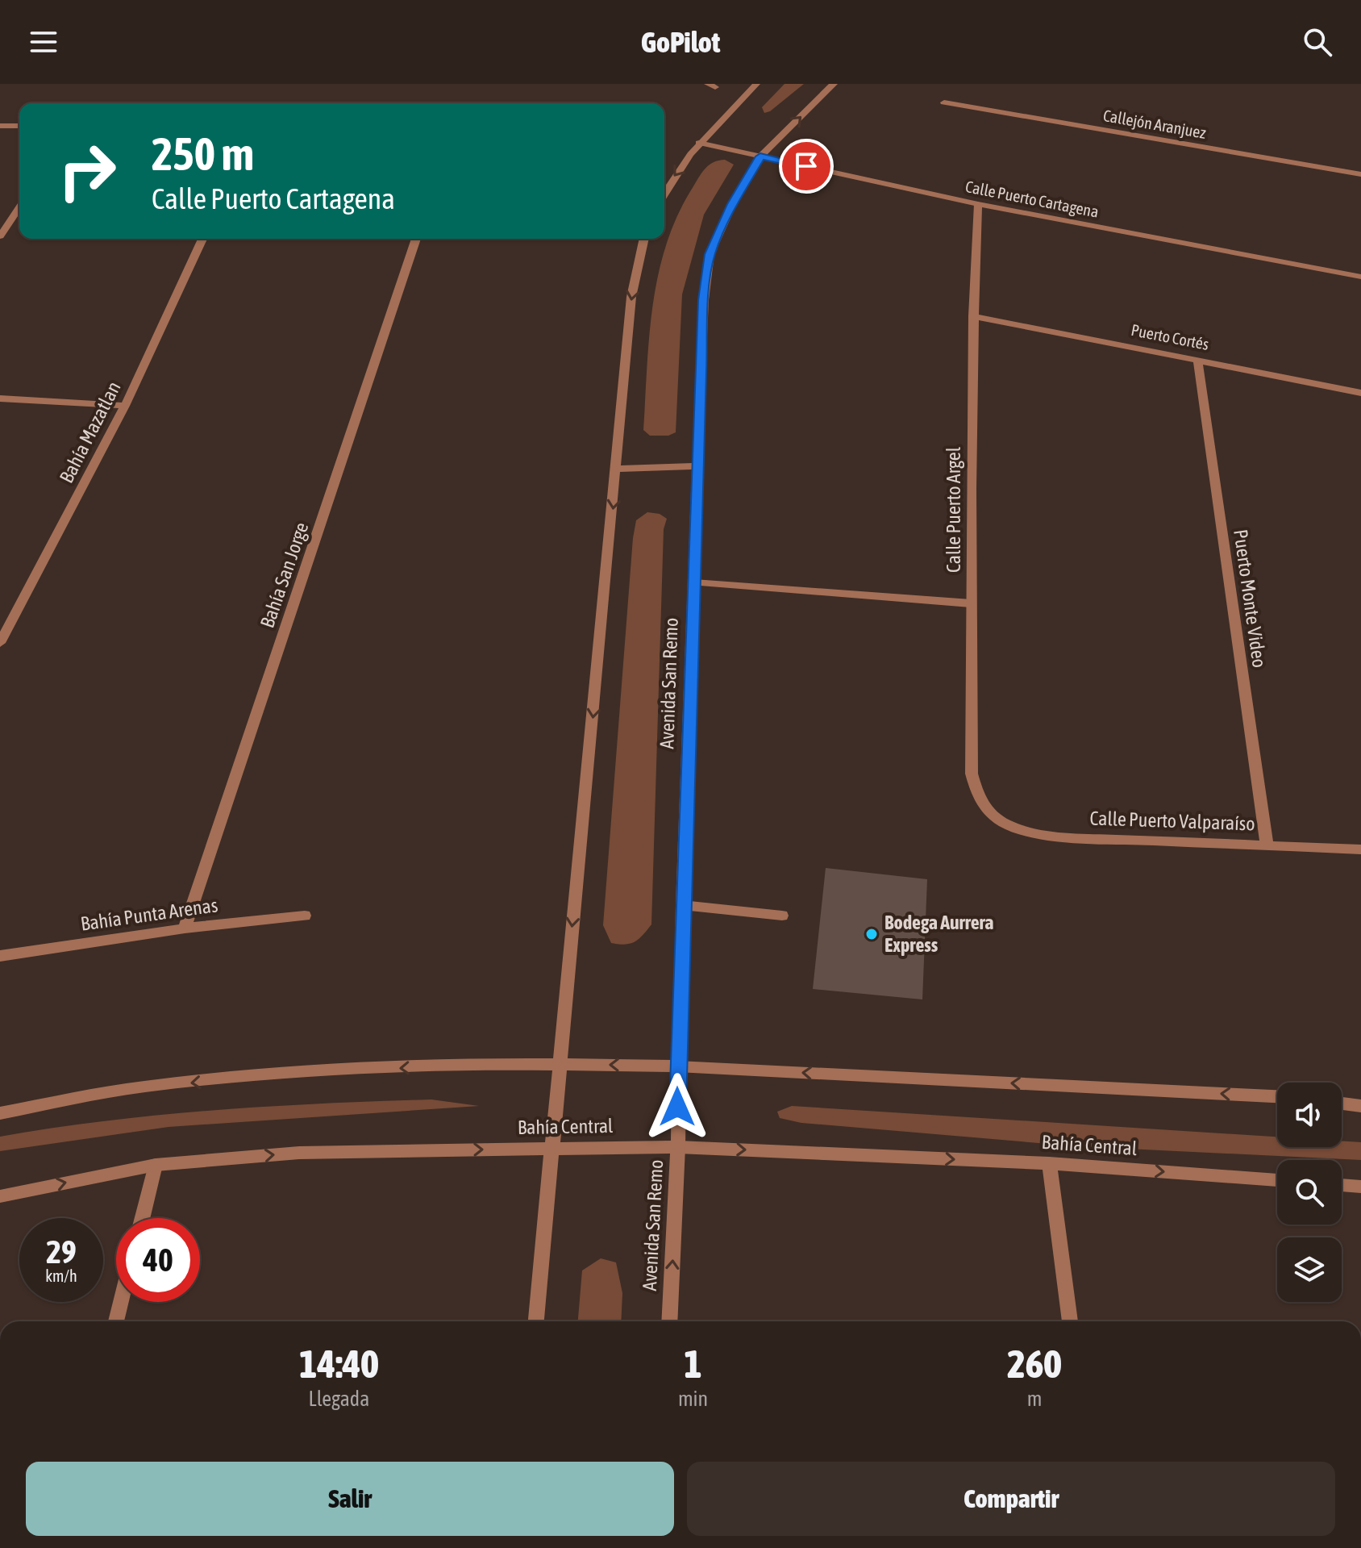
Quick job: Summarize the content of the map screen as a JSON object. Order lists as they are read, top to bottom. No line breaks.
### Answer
{"streets":{"street":["Callejón Aranjuez","Calle Puerto Cartagena","Puerto Cortés","Bahía Mazatlan","Calle Puerto Argel","Bahía San Jorge","Puerto Monte Video","Avenida San Remo","Calle Puerto Valparaíso","Bahía Punta Arenas","Bahía Central"]},"crossings":[["Calle Puerto Cartagena","Calle Puerto Argel"],["Calle Puerto Cartagena","Avenida San Remo"],["Puerto Cortés","Calle Puerto Argel"],["Puerto Cortés","Puerto Monte Video"],["Calle Puerto Argel","Calle Puerto Valparaíso"],["Bahía San Jorge","Bahía Punta Arenas"],["Puerto Monte Video","Calle Puerto Valparaíso"],["Avenida San Remo","Bahía Central"]],"places":["Bodega Aurrera Express"],"page":{"header":"GoPilot","turn":["250 m","Calle Puerto Cartagena"],"speed":"29 km/h","limit":"40","eta":["14:40","Llegada","1","min","260","m"],"buttons":["Salir","Compartir"]}}
